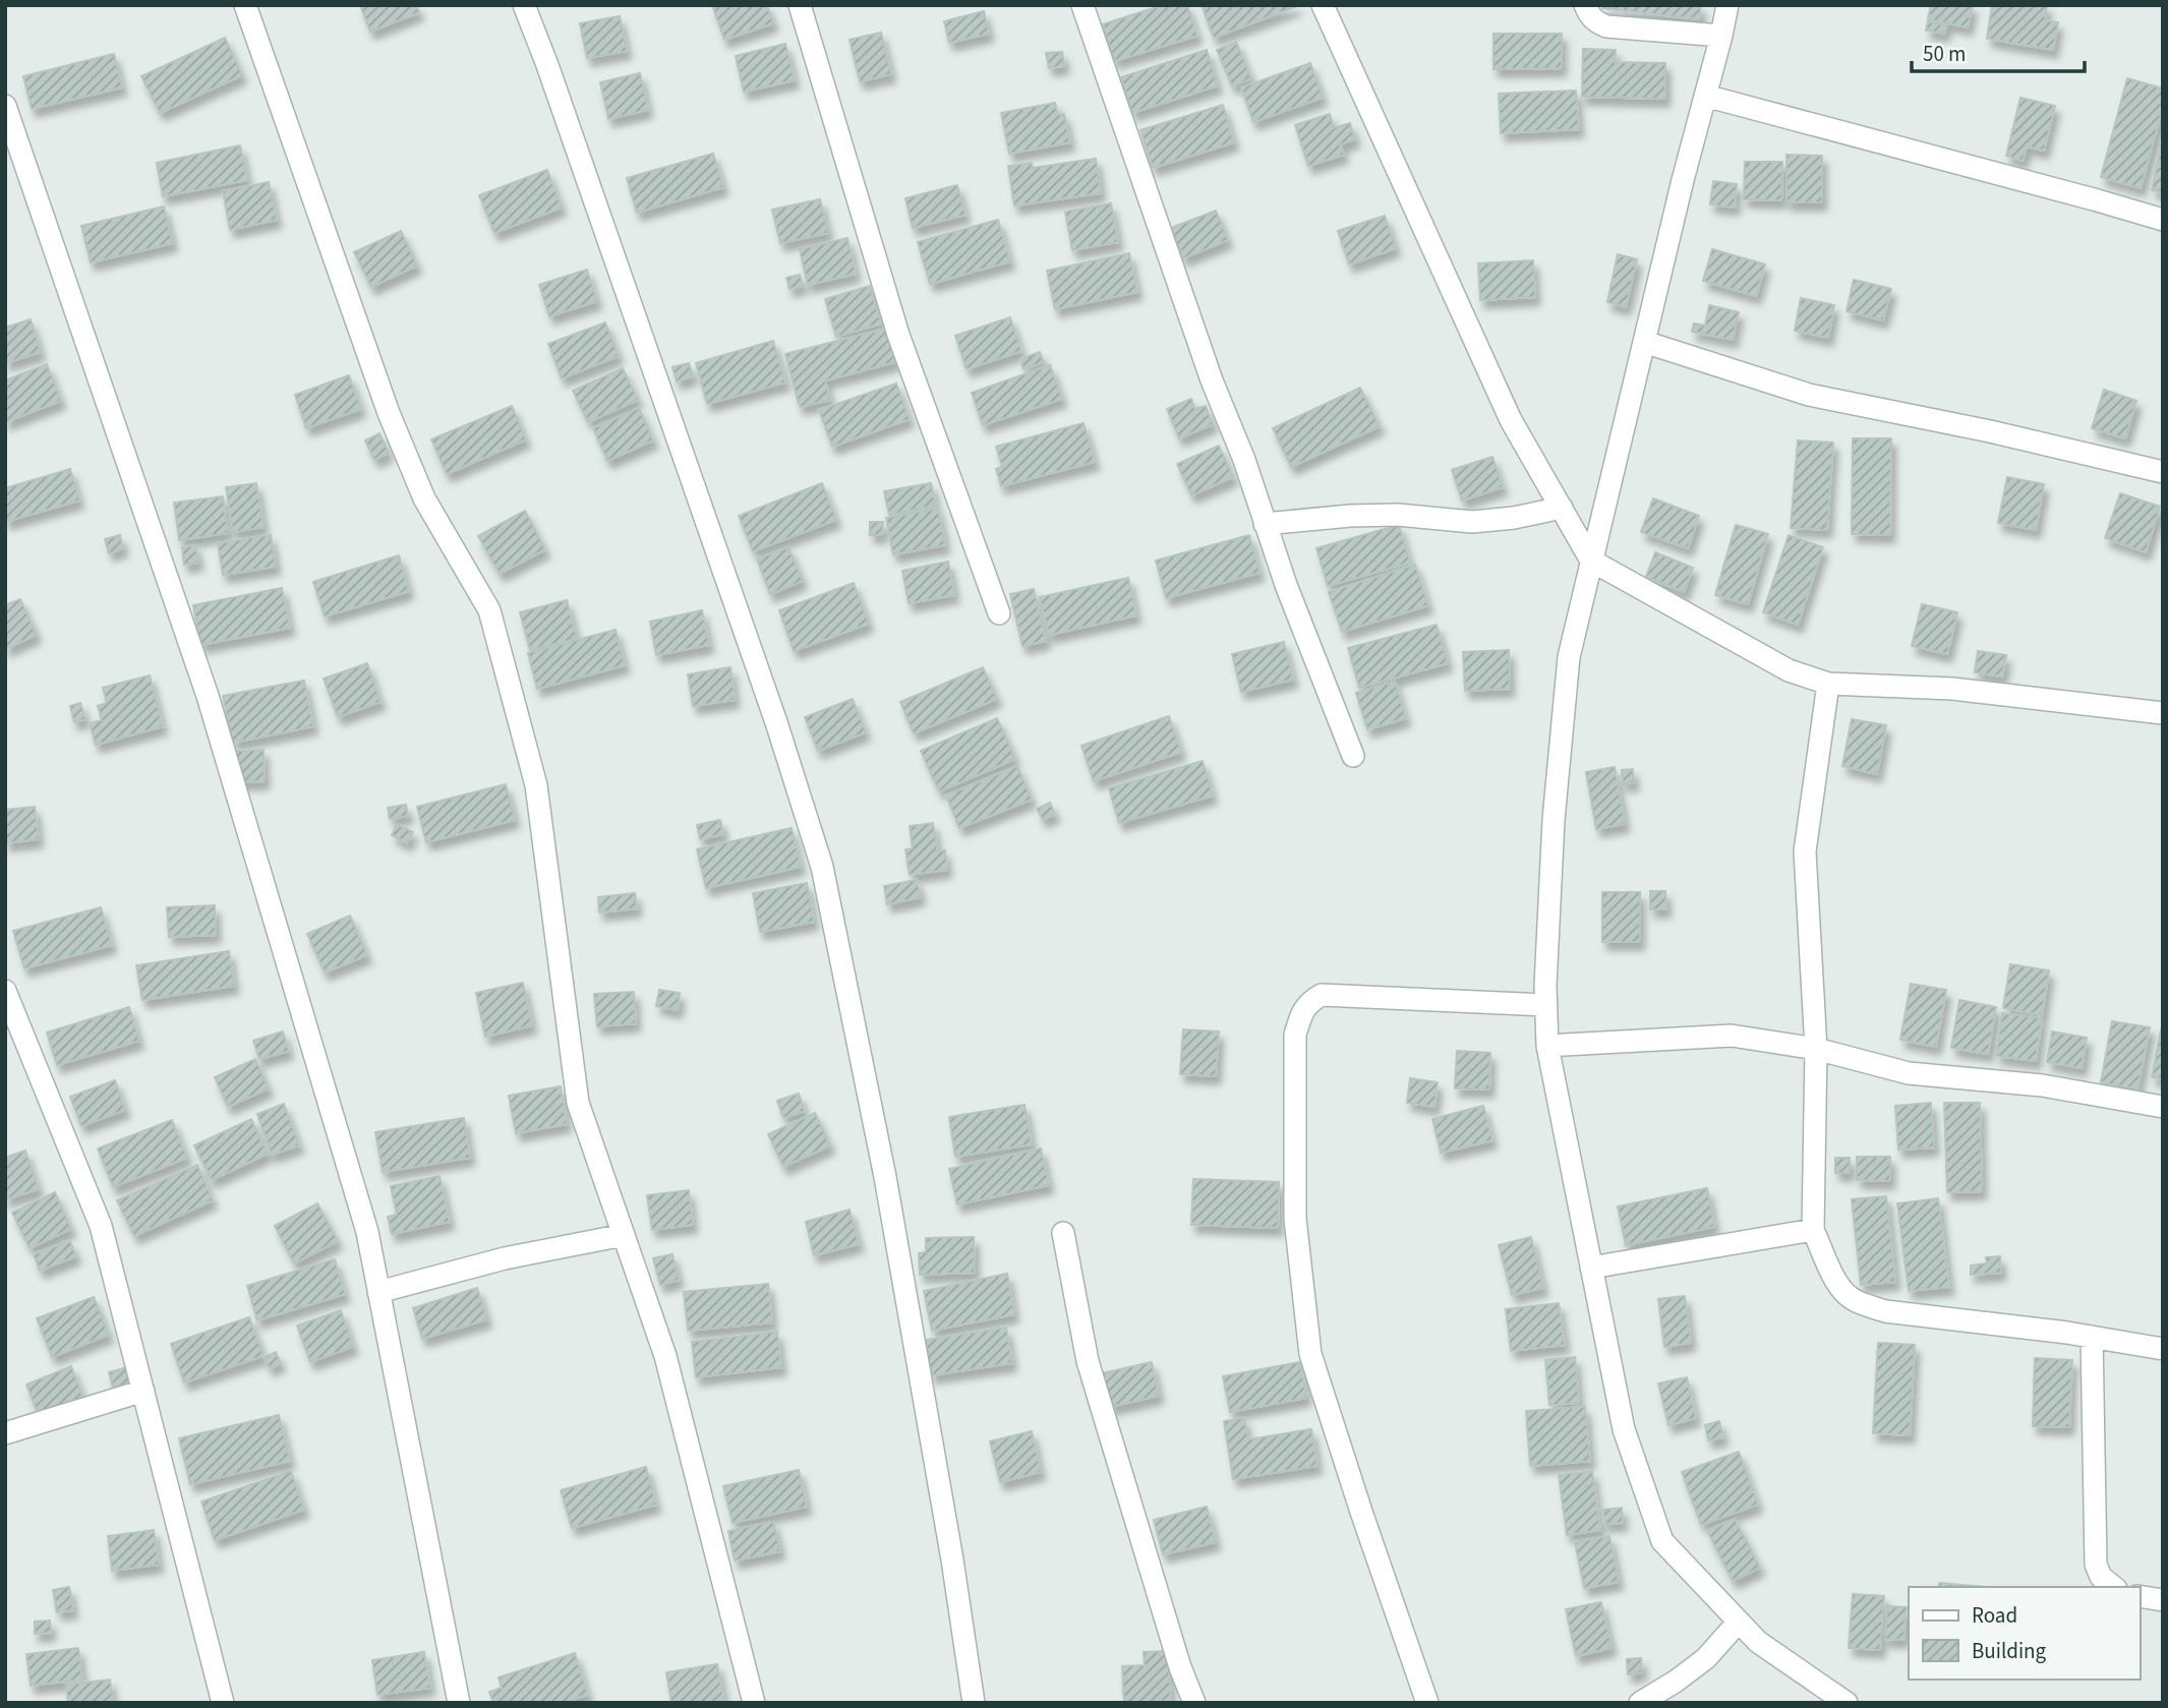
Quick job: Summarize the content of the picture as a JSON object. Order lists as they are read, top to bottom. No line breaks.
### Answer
{"legend":["Road","Building"],"scale_bar":"50 m"}
